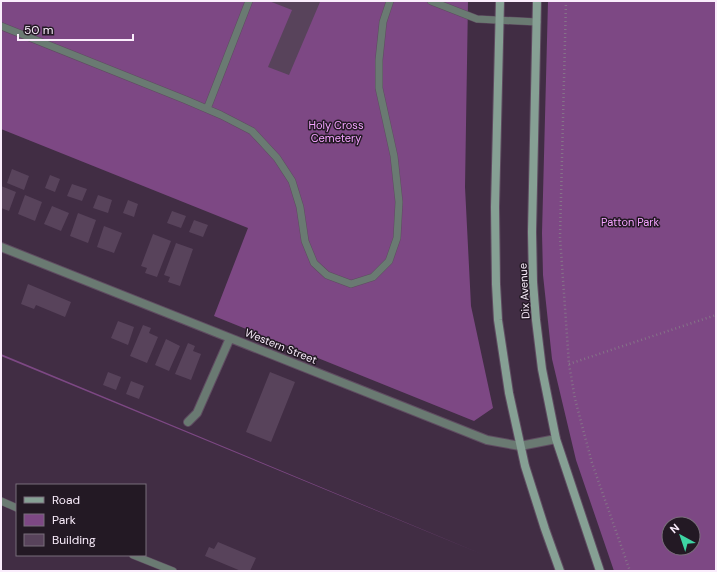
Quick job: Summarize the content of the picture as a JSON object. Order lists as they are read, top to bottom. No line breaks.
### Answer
{"streets":{"street":["Dix Avenue","Western Street"]},"crossings":[["Dix Avenue","Western Street"]],"parks":["Holy Cross Cemetery","Patton Park"],"legend":["Road","Park","Building"],"scale_bar":"50 m","north":"top left"}
